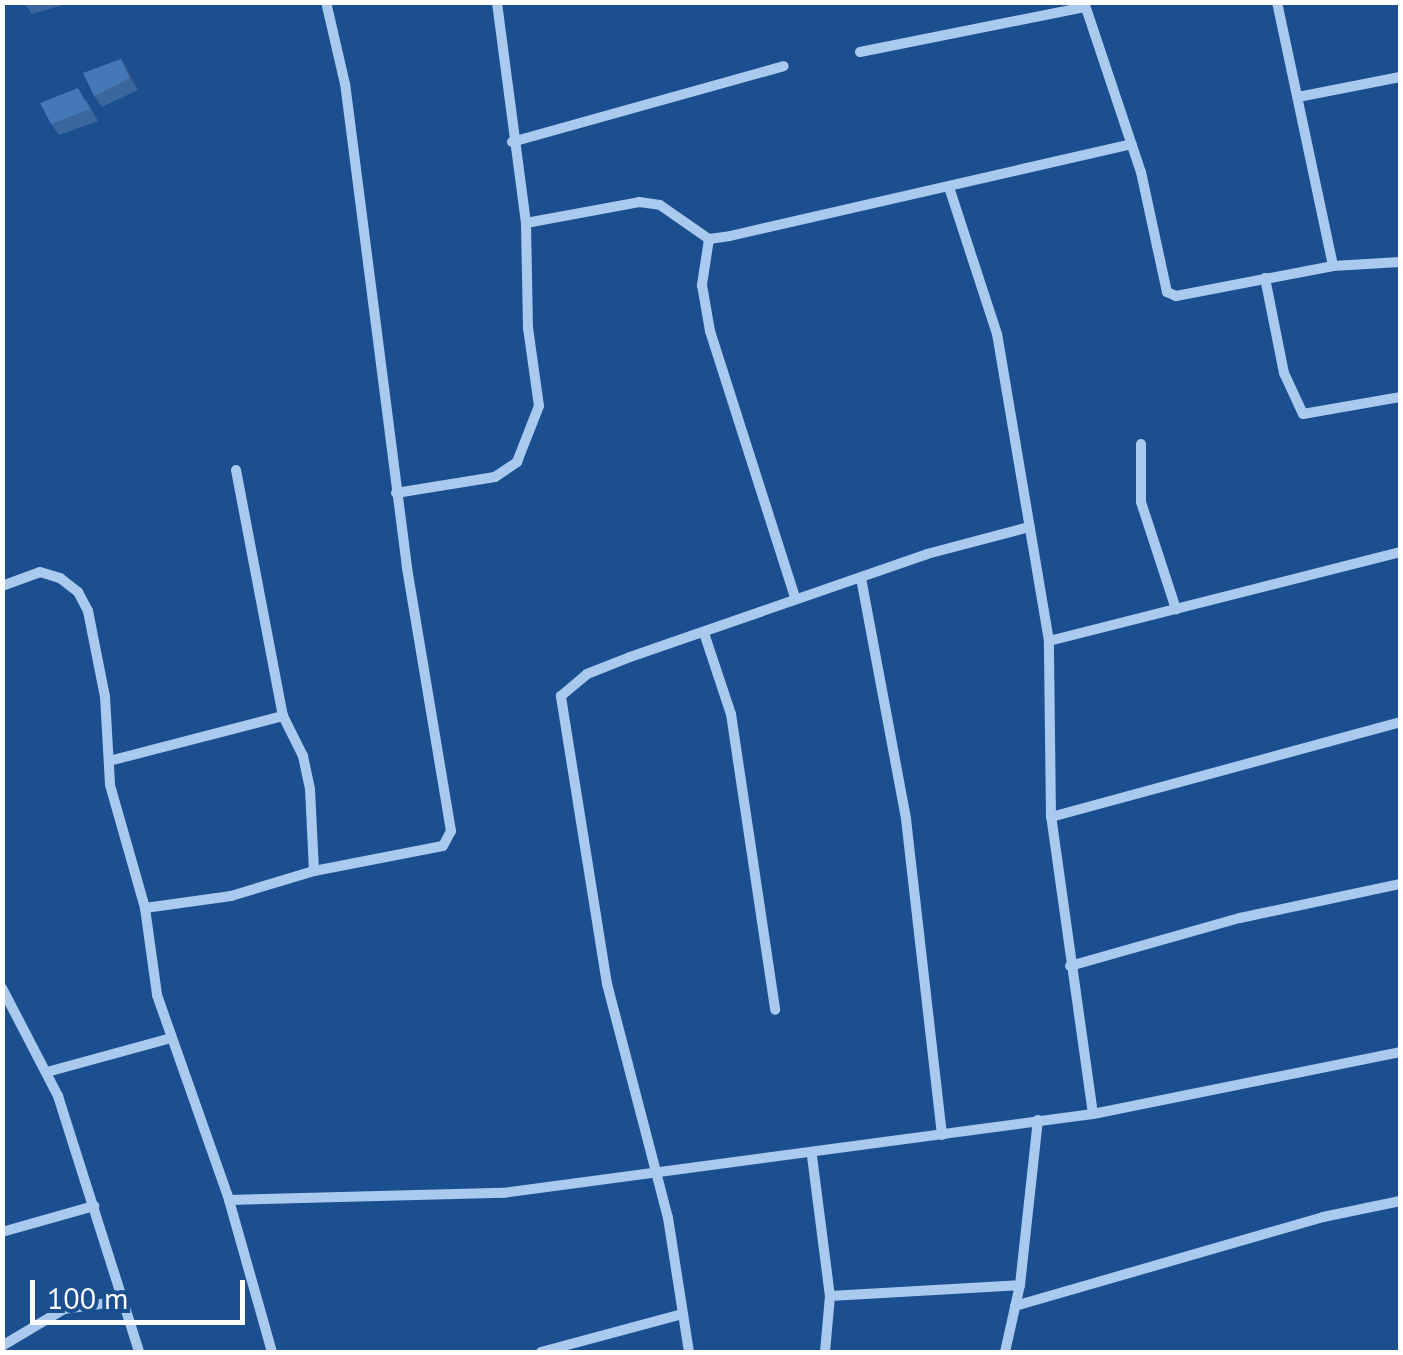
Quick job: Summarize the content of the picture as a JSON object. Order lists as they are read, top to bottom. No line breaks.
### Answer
{"scale_bar":"100 m"}
